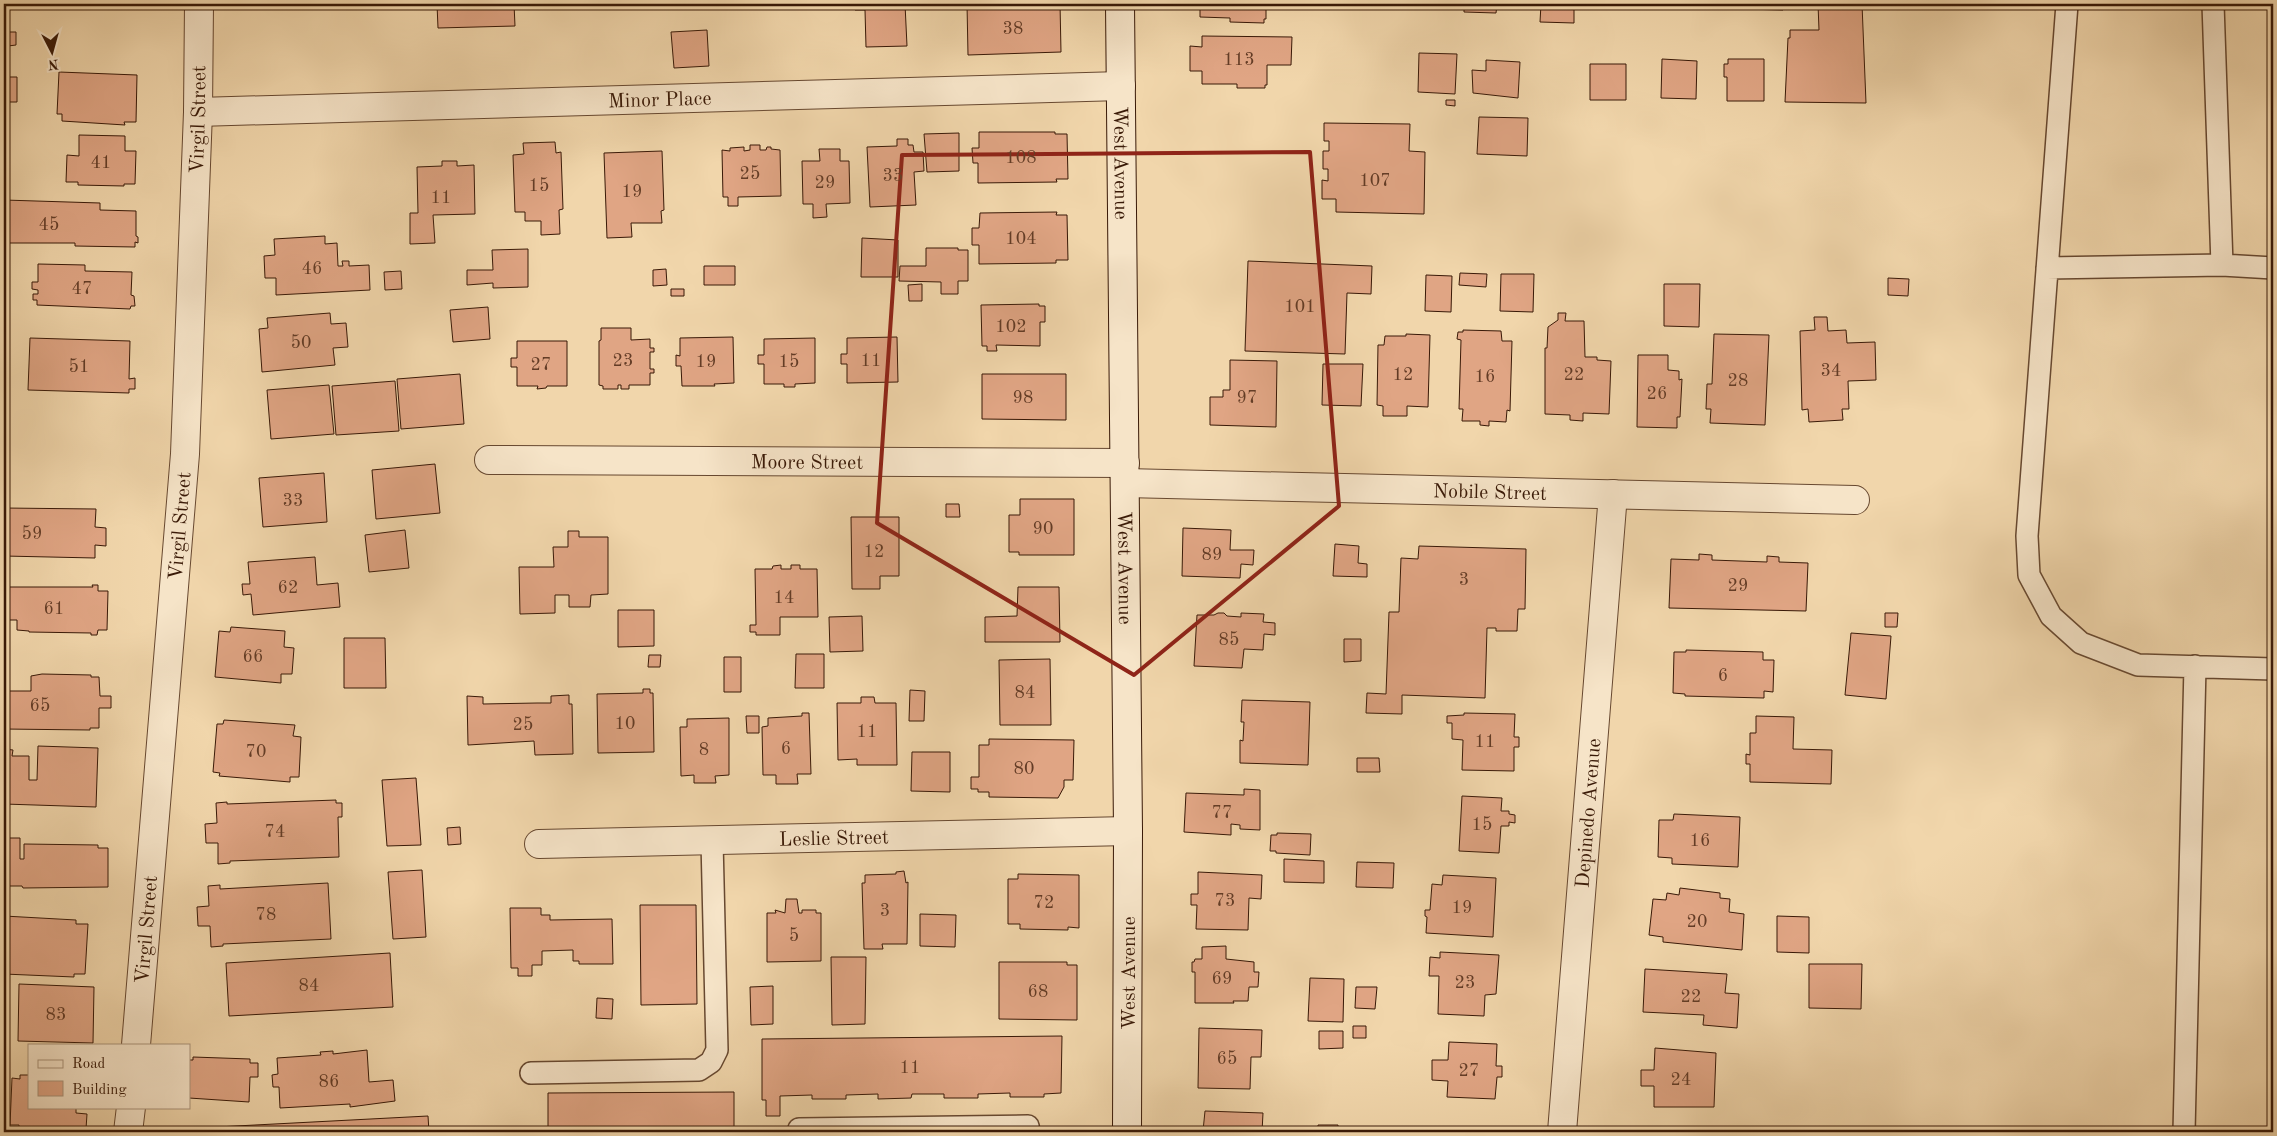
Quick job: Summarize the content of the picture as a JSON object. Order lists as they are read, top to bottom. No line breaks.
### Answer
{"streets":{"street":["Minor Place","Virgil Street","West Avenue","Moore Street","Nobile Street","Depinedo Avenue","Leslie Street"]},"crossings":[["Minor Place","Virgil Street"],["Minor Place","West Avenue"],["West Avenue","Moore Street"],["West Avenue","Nobile Street"],["West Avenue","Leslie Street"],["Moore Street","Nobile Street"],["Nobile Street","Depinedo Avenue"]],"house_numbers":["38","113","108","41","25","33","107","29","15","19","11","45","104","46","47","101","102","50","23","11","19","15","27","51","34","12","22","16","28","26","98","97","33","90","59","12","89","3","29","62","14","61","85","66","6","84","65","10","25","11","11","6","8","70","80","77","15","74","16","73","72","19","3","78","20","5","69","23","84","68","22","83","65","11","27","24","86"],"legend":["Road","Building"],"north":"bottom"}
